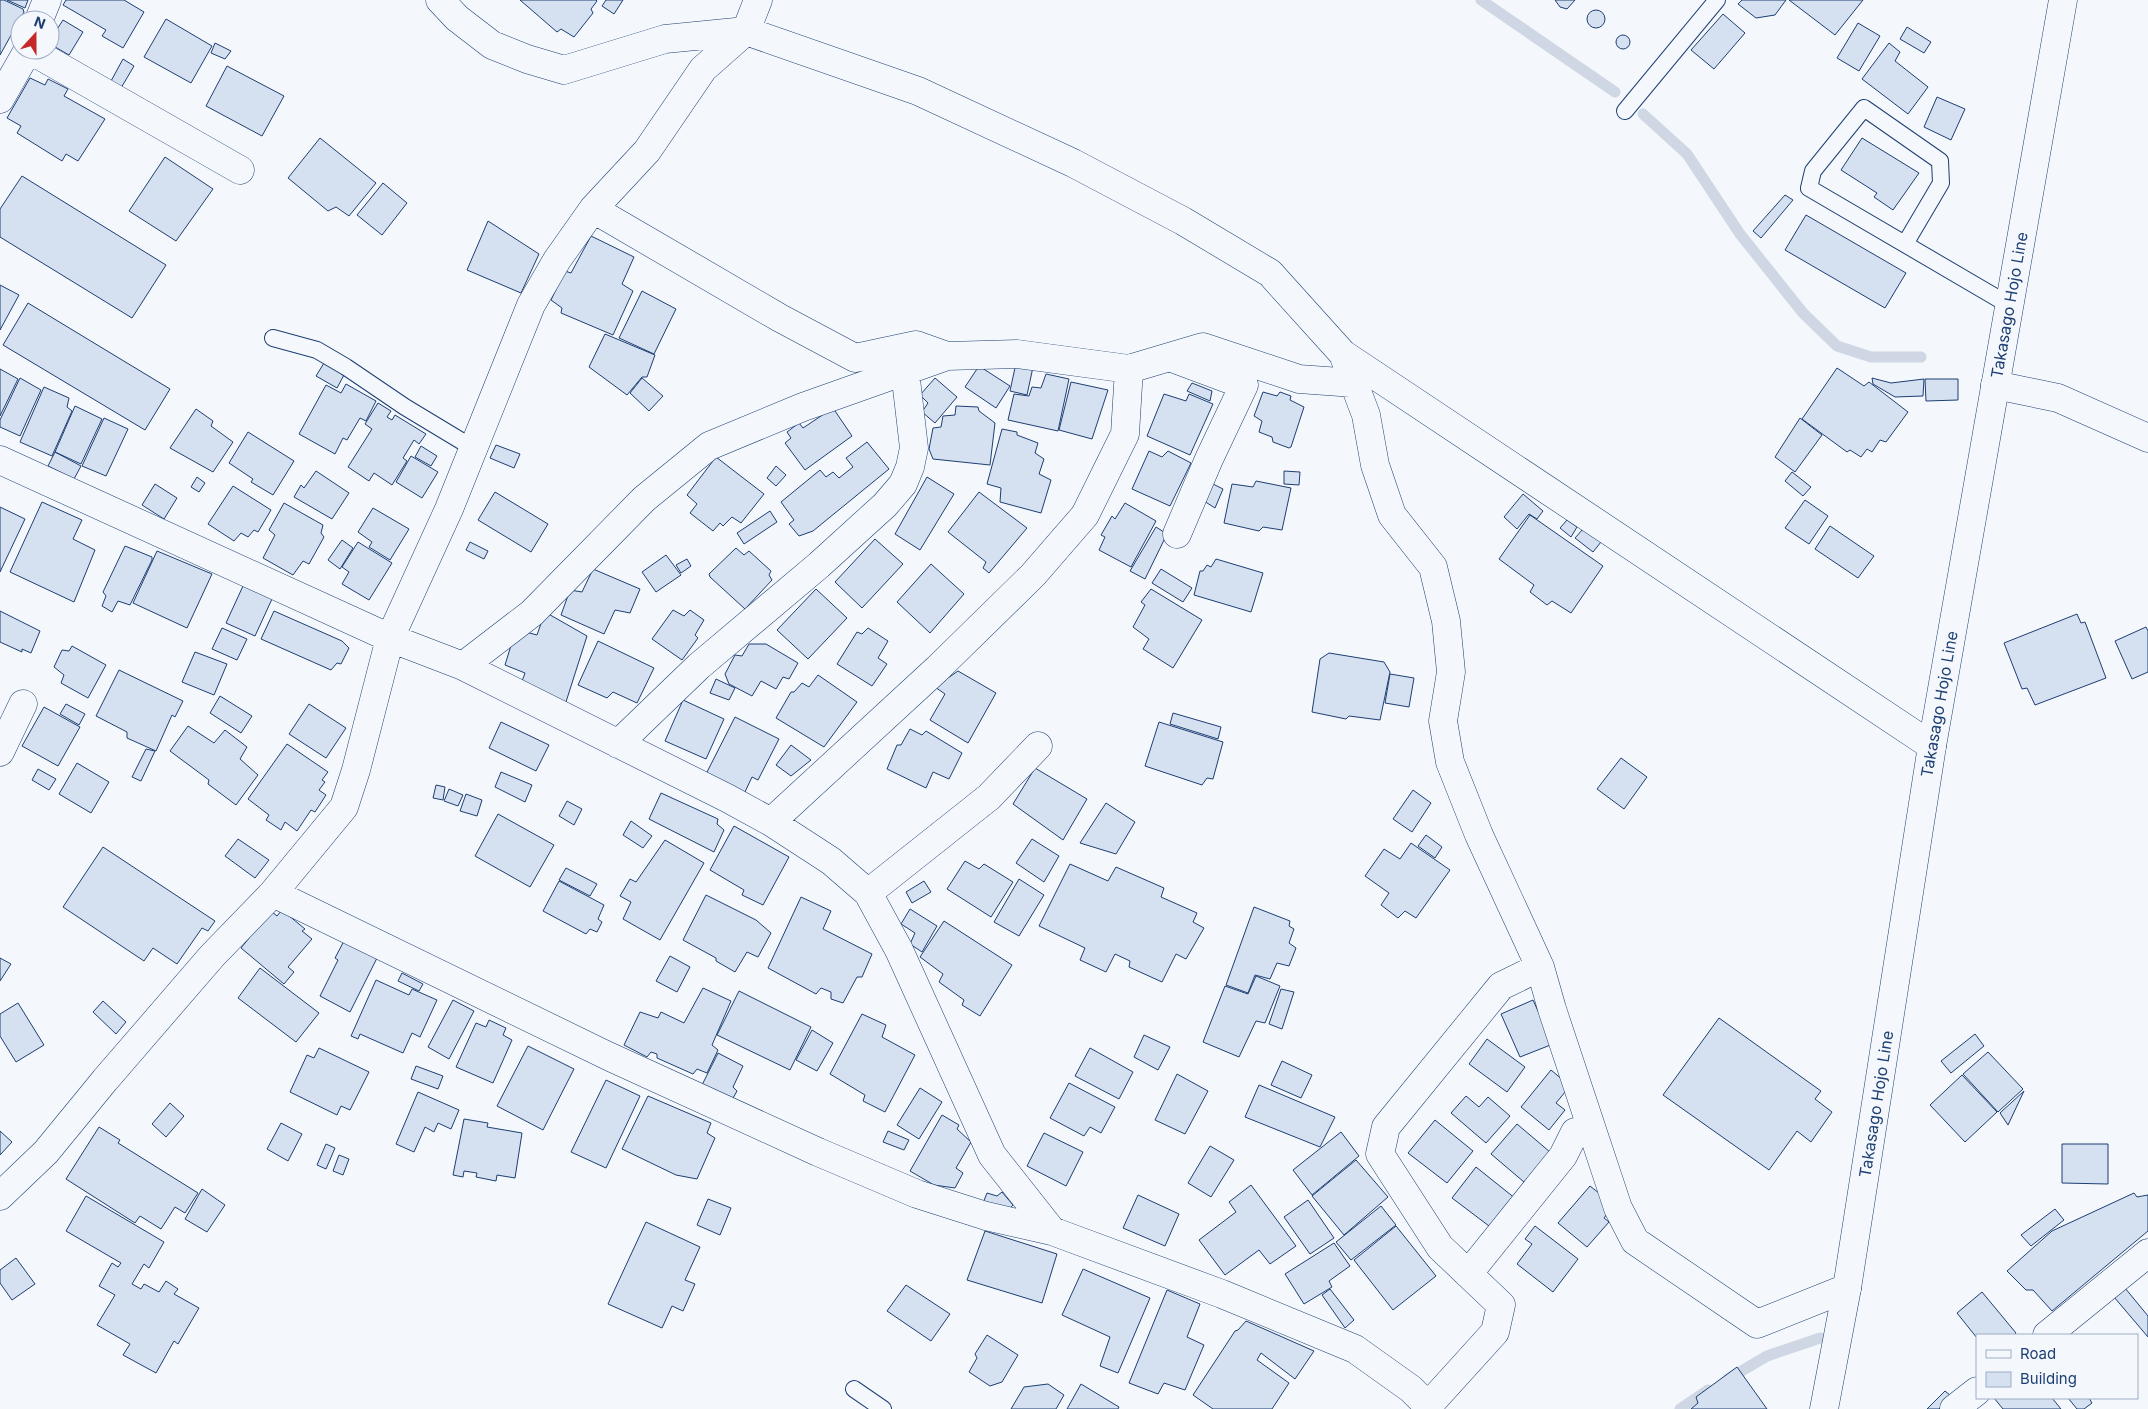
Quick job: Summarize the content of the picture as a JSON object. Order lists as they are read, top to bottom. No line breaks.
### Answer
{"streets":{"street":["Takasago Hojo Line"]},"legend":["Road","Building"],"north":"top"}
